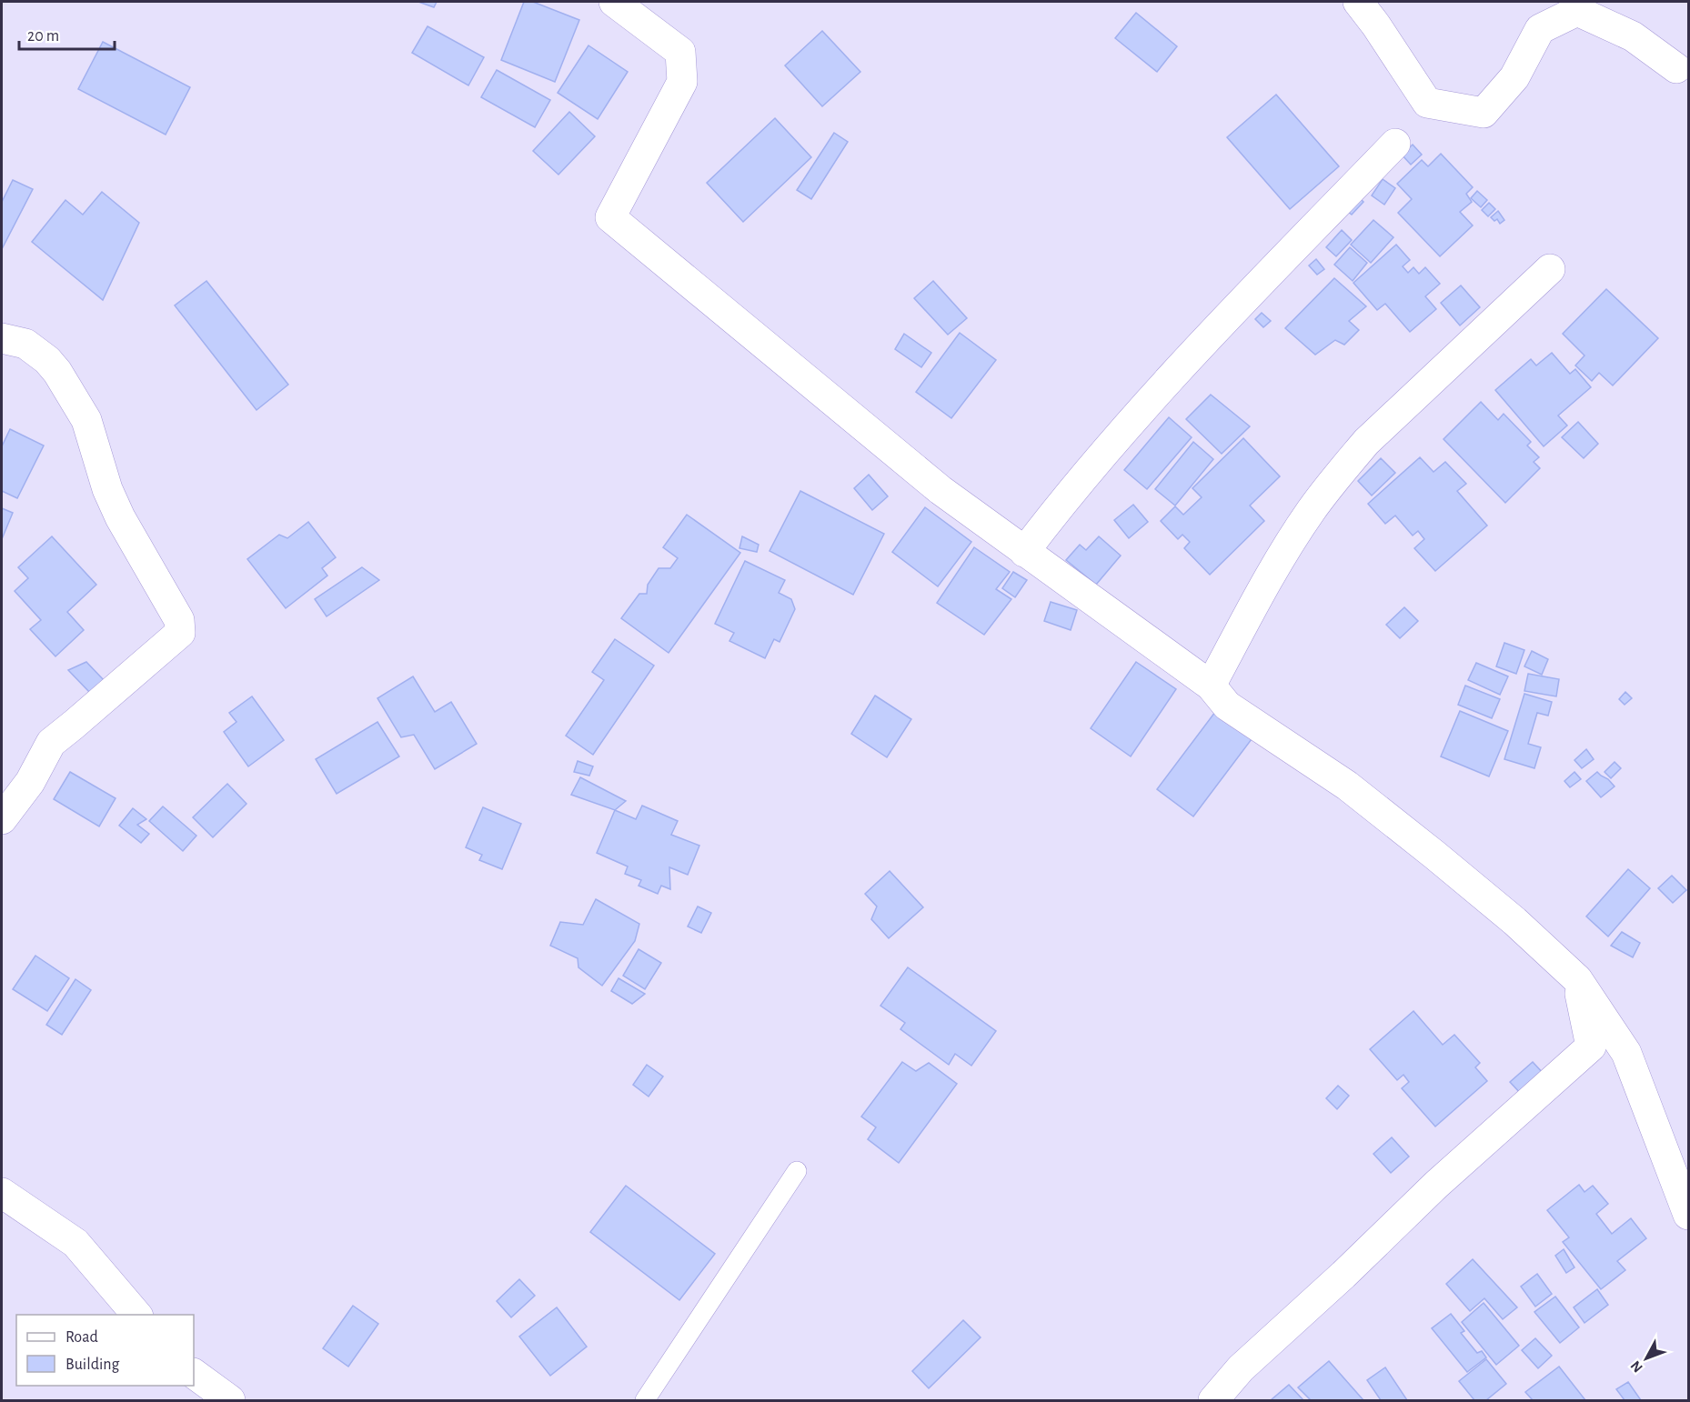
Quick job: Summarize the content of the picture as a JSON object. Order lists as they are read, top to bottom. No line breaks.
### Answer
{"legend":["Road","Building"],"scale_bar":"20 m","north":"bottom left"}
